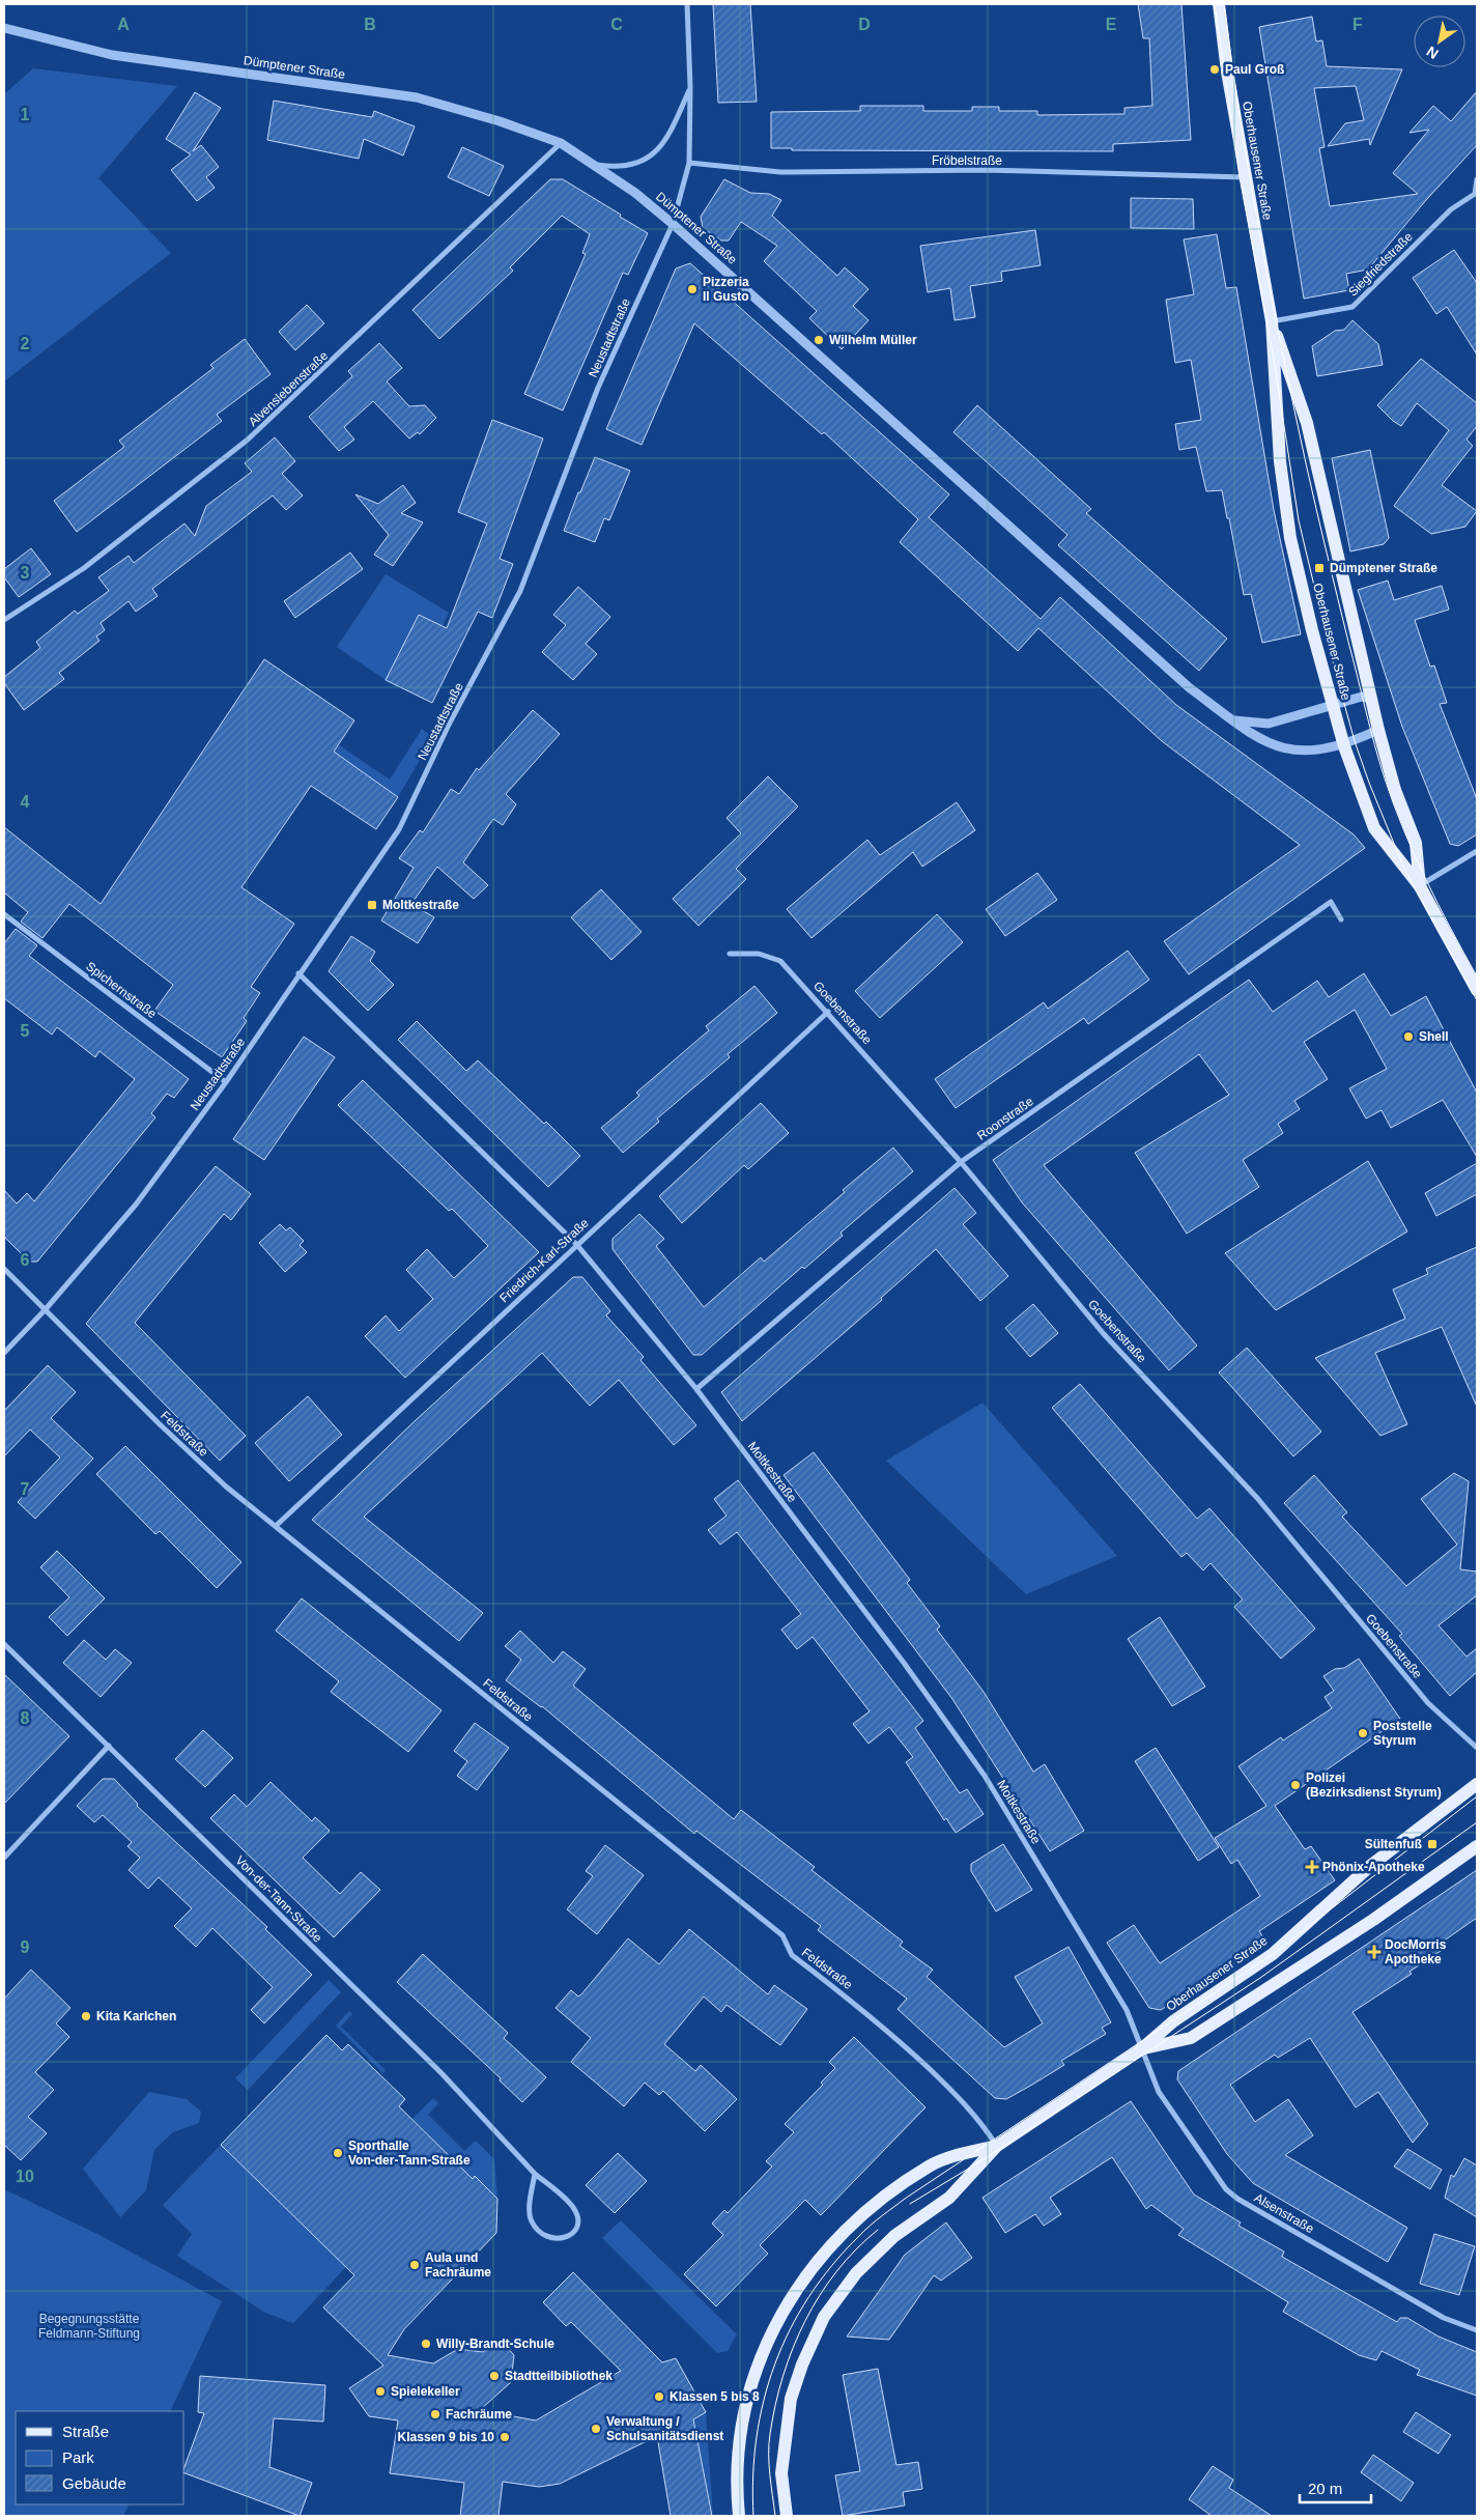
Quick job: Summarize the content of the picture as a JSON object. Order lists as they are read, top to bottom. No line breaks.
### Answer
{"streets":{"main road":["Oberhausener Straße"],"street":["Dümptener Straße","Fröbelstraße","Siegfriedstraße","Neustadtstraße","Alvenslebenstraße","Spichernstraße","Goebenstraße","Roonstraße","Friedrich-Karl-Straße","Feldstraße","Moltkestraße","Von-der-Tann-Straße","Alsenstraße"]},"crossings":[["Dümptener Straße","Oberhausener Straße"],["Dümptener Straße","Neustadtstraße"],["Dümptener Straße","Alvenslebenstraße"],["Fröbelstraße","Oberhausener Straße"],["Fröbelstraße","Neustadtstraße"],["Oberhausener Straße","Siegfriedstraße"],["Oberhausener Straße","Feldstraße"],["Oberhausener Straße","Moltkestraße"],["Oberhausener Straße","Alsenstraße"],["Neustadtstraße","Spichernstraße"],["Neustadtstraße","Feldstraße"],["Neustadtstraße","Moltkestraße"],["Goebenstraße","Roonstraße"],["Goebenstraße","Friedrich-Karl-Straße"],["Roonstraße","Moltkestraße"],["Friedrich-Karl-Straße","Feldstraße"],["Friedrich-Karl-Straße","Moltkestraße"],["Moltkestraße","Alsenstraße"]],"parks":["Begegnungsstätte Feldmann-Stiftung"],"places":{"other":["Paul Groß","Pizzeria Il Gusto","Wilhelm Müller","Shell","Poststelle Styrum","Polizei (Bezirksdienst Styrum)","Kita Karlchen","Sporthalle Von-der-Tann-Straße","Aula und Fachräume","Willy-Brandt-Schule","Stadtteilbibliothek","Spielekeller","Klassen 5 bis 8","Fachräume","Verwaltung / Schulsanitätsdienst","Klassen 9 bis 10"],"transit":["Dümptener Straße","Moltkestraße","Sültenfuß"],"health":["Phönix-Apotheke","DocMorris Apotheke"]},"legend":["Straße","Park","Gebäude"],"scale_bar":"20 m","north":"bottom left","grid":{"columns":["A","B","C","D","E","F"],"rows":["1","2","3","4","5","6","7","8","9","10"]}}
